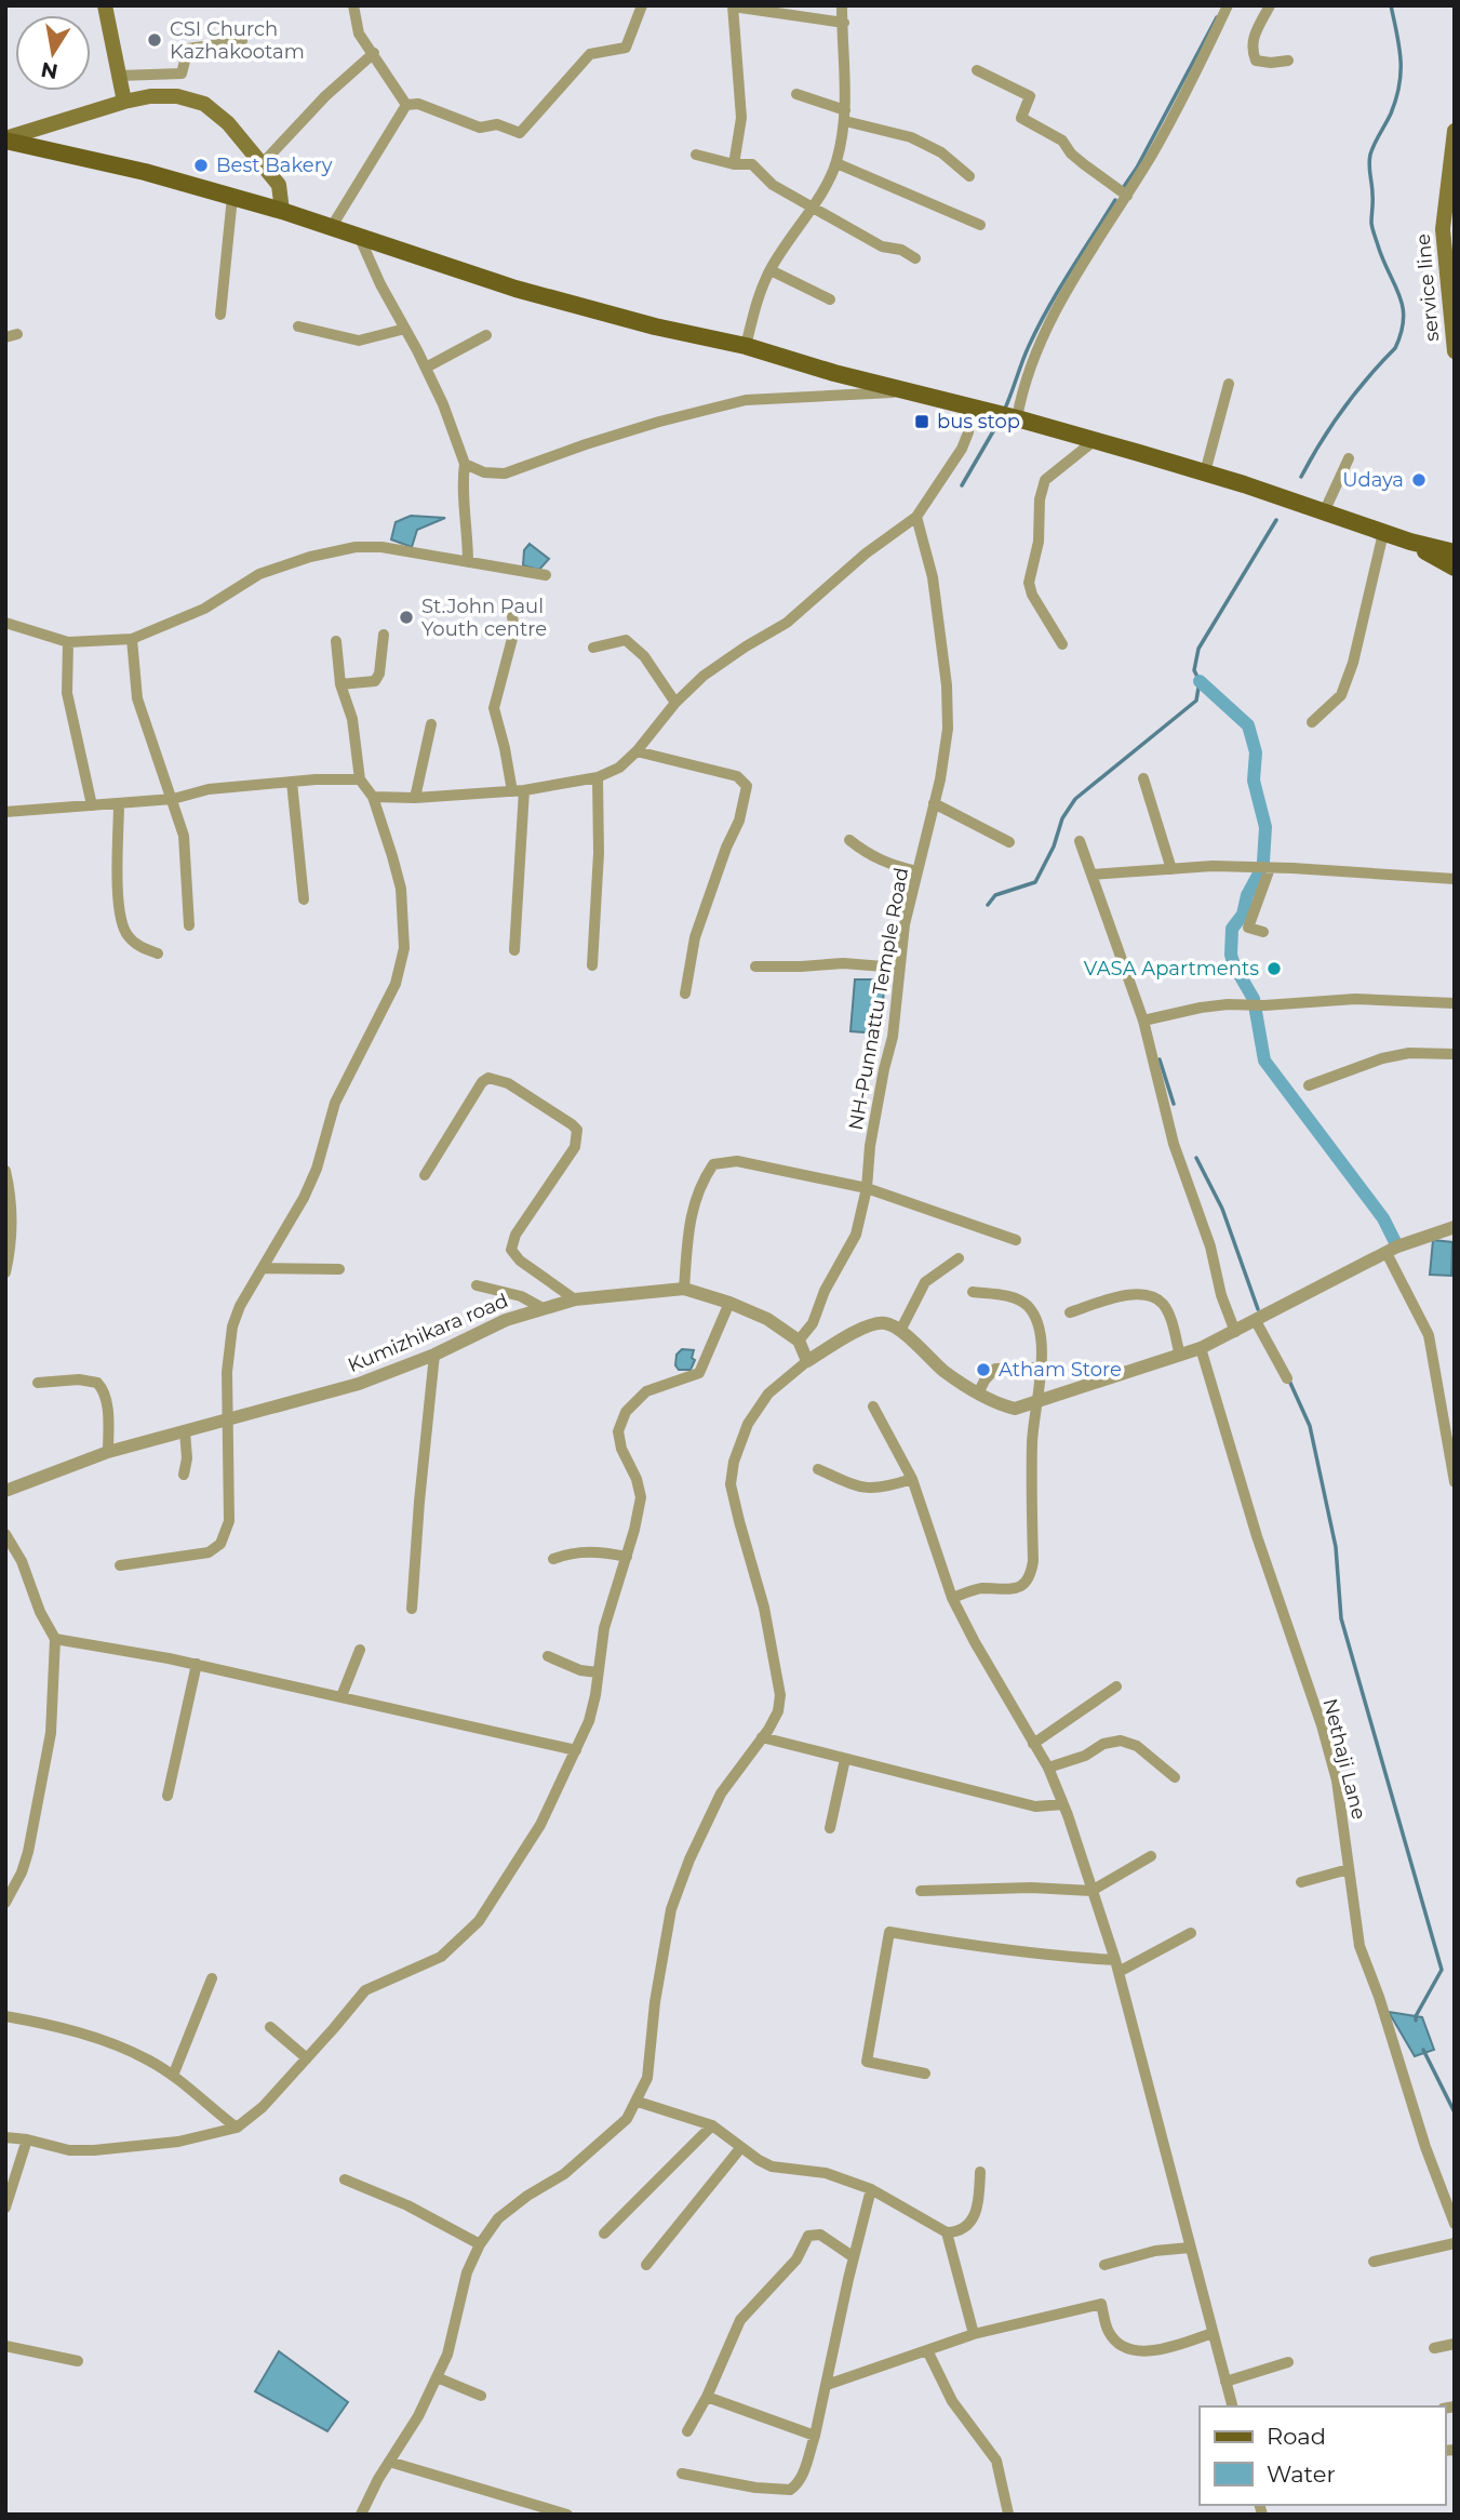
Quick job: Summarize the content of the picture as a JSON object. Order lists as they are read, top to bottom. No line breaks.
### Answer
{"streets":{"main road":["service line"],"street":["NH-Punnattu Temple Road","Kumizhikara road","Nethaji Lane"]},"crossings":[["NH-Punnattu Temple Road","Kumizhikara road"]],"places":{"other":["CSI Church Kazhakootam","Best Bakery","Udaya","St.John Paul Youth centre","VASA Apartments","Atham Store"],"transit":["bus stop"]},"legend":["Road","Water"],"north":"bottom"}
